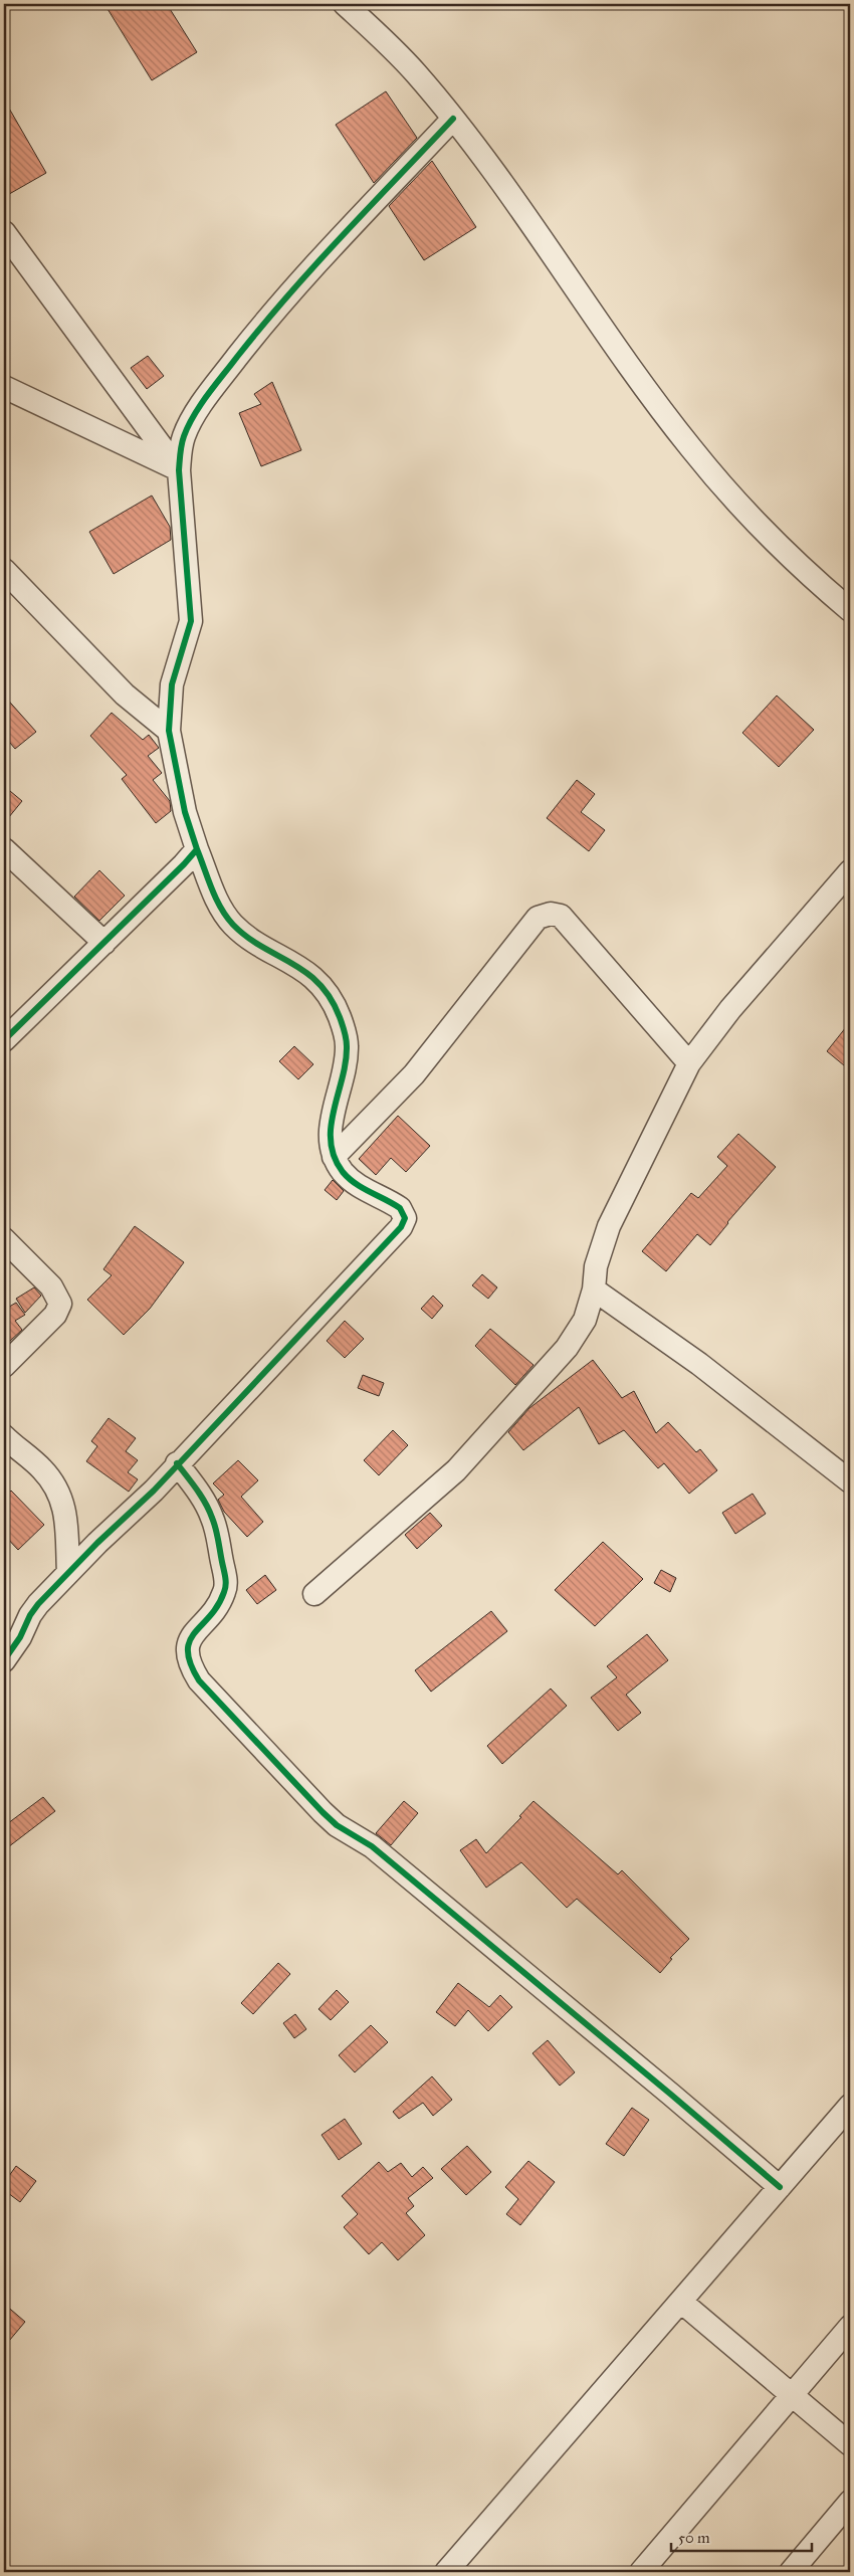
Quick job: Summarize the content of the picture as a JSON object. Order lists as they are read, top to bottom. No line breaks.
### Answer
{"scale_bar":"50 m"}
